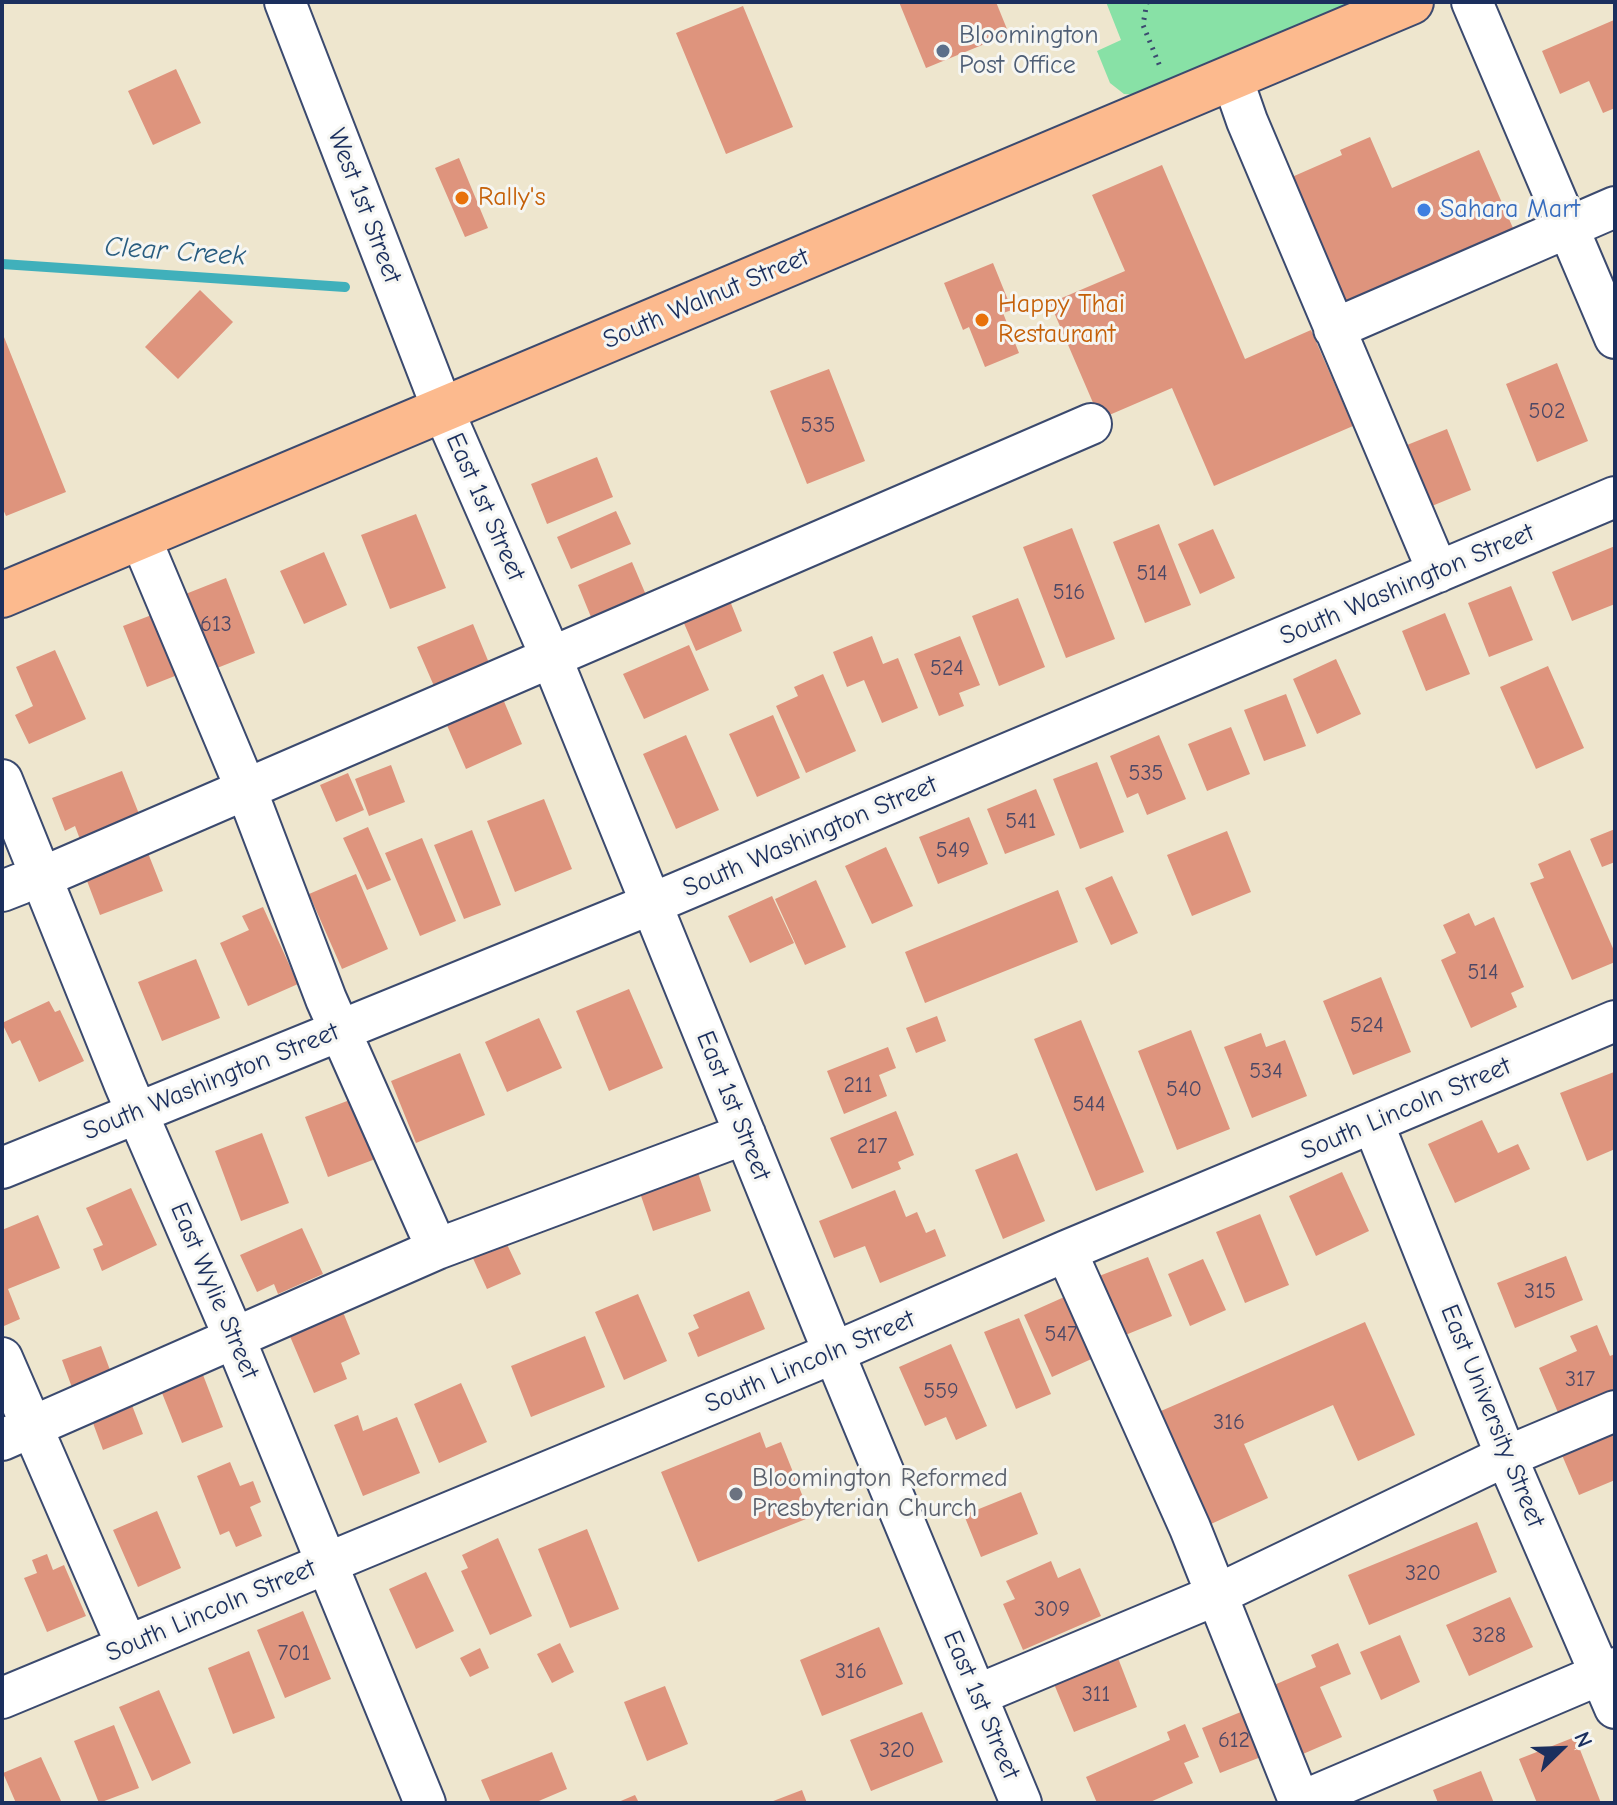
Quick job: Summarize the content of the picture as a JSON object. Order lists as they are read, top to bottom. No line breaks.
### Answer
{"streets":{"main road":["South Walnut Street"],"street":["West 1st Street","East 1st Street","South Washington Street","South Lincoln Street","East Wylie Street","East University Street"]},"crossings":[["West 1st Street","South Walnut Street"],["West 1st Street","East 1st Street"],["South Walnut Street","East 1st Street"],["East 1st Street","South Washington Street"],["East 1st Street","South Lincoln Street"],["South Washington Street","East Wylie Street"],["South Lincoln Street","East Wylie Street"],["South Lincoln Street","East University Street"]],"water":["Clear Creek"],"places":["Bloomington Post Office","Rally's","Sahara Mart","Happy Thai Restaurant","Bloomington Reformed Presbyterian Church"],"house_numbers":["502","535","514","516","613","524","535","541","549","514","524","534","211","540","544","217","315","547","317","559","316","320","309","328","701","316","311","612","320"],"north":"top right"}
